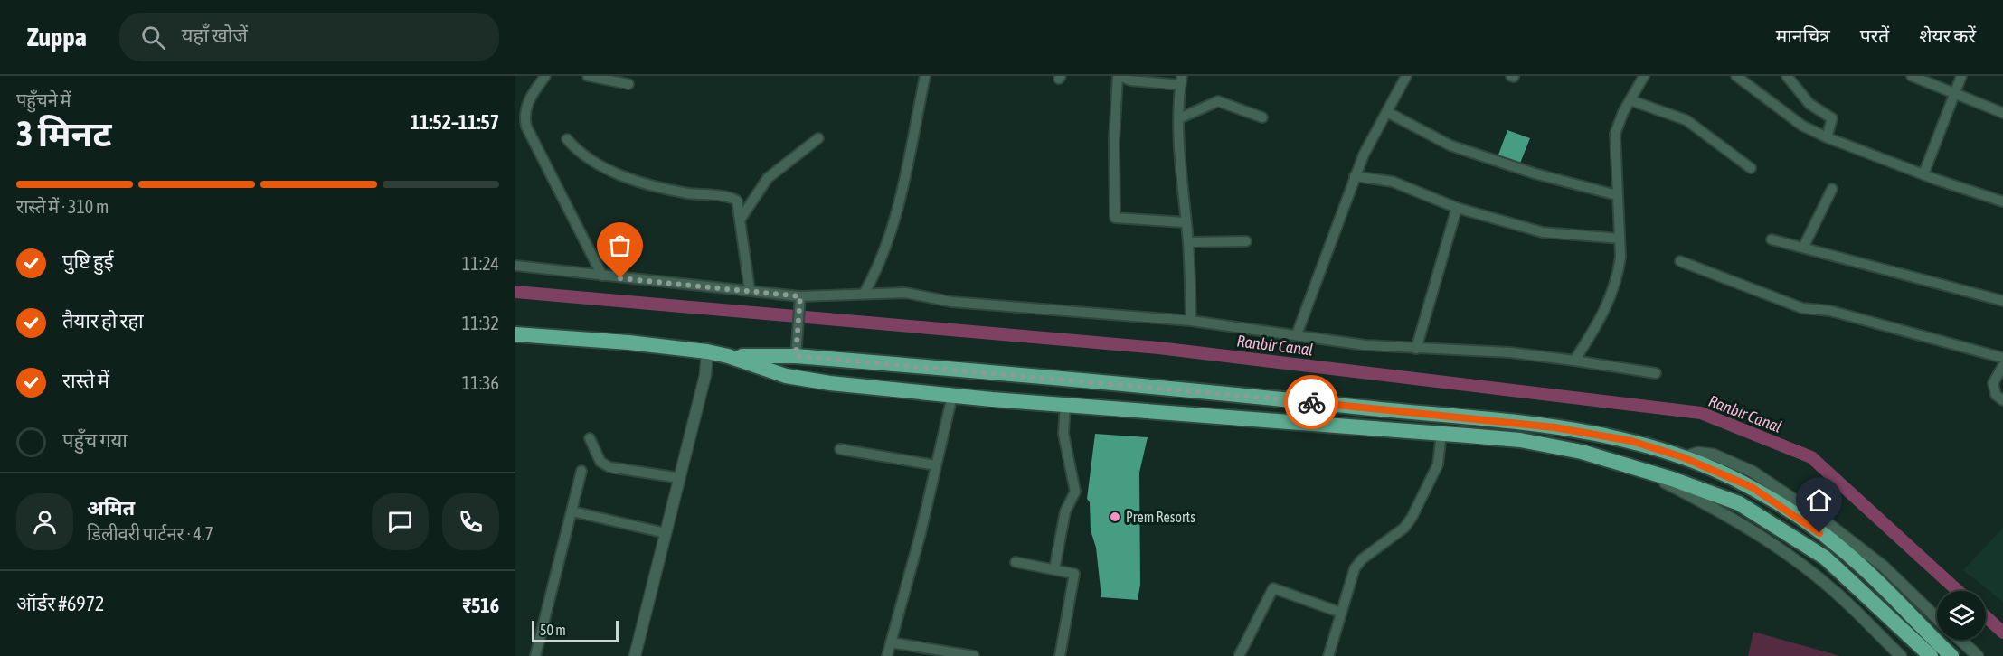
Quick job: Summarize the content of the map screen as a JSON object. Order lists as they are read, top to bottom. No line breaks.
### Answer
{"water":["Ranbir Canal"],"places":["Prem Resorts"],"scale_bar":"50 m","page":{"header":"Zuppa","search":"यहाँ खोजें","nav":["मानचित्र","परतें","शेयर करें"],"heading":["3 मिनट","पहुँचने में","11:52–11:57"],"panel":["अमित","डिलीवरी पार्टनर · 4.7","ऑर्डर #6972","₹516"],"bar":"रास्ते में · 310 m","list":[["पुष्टि हुई","11:24"],["तैयार हो रहा","11:32"],["रास्ते में","11:36"],"पहुँच गया"],"scale":"50 m"}}
